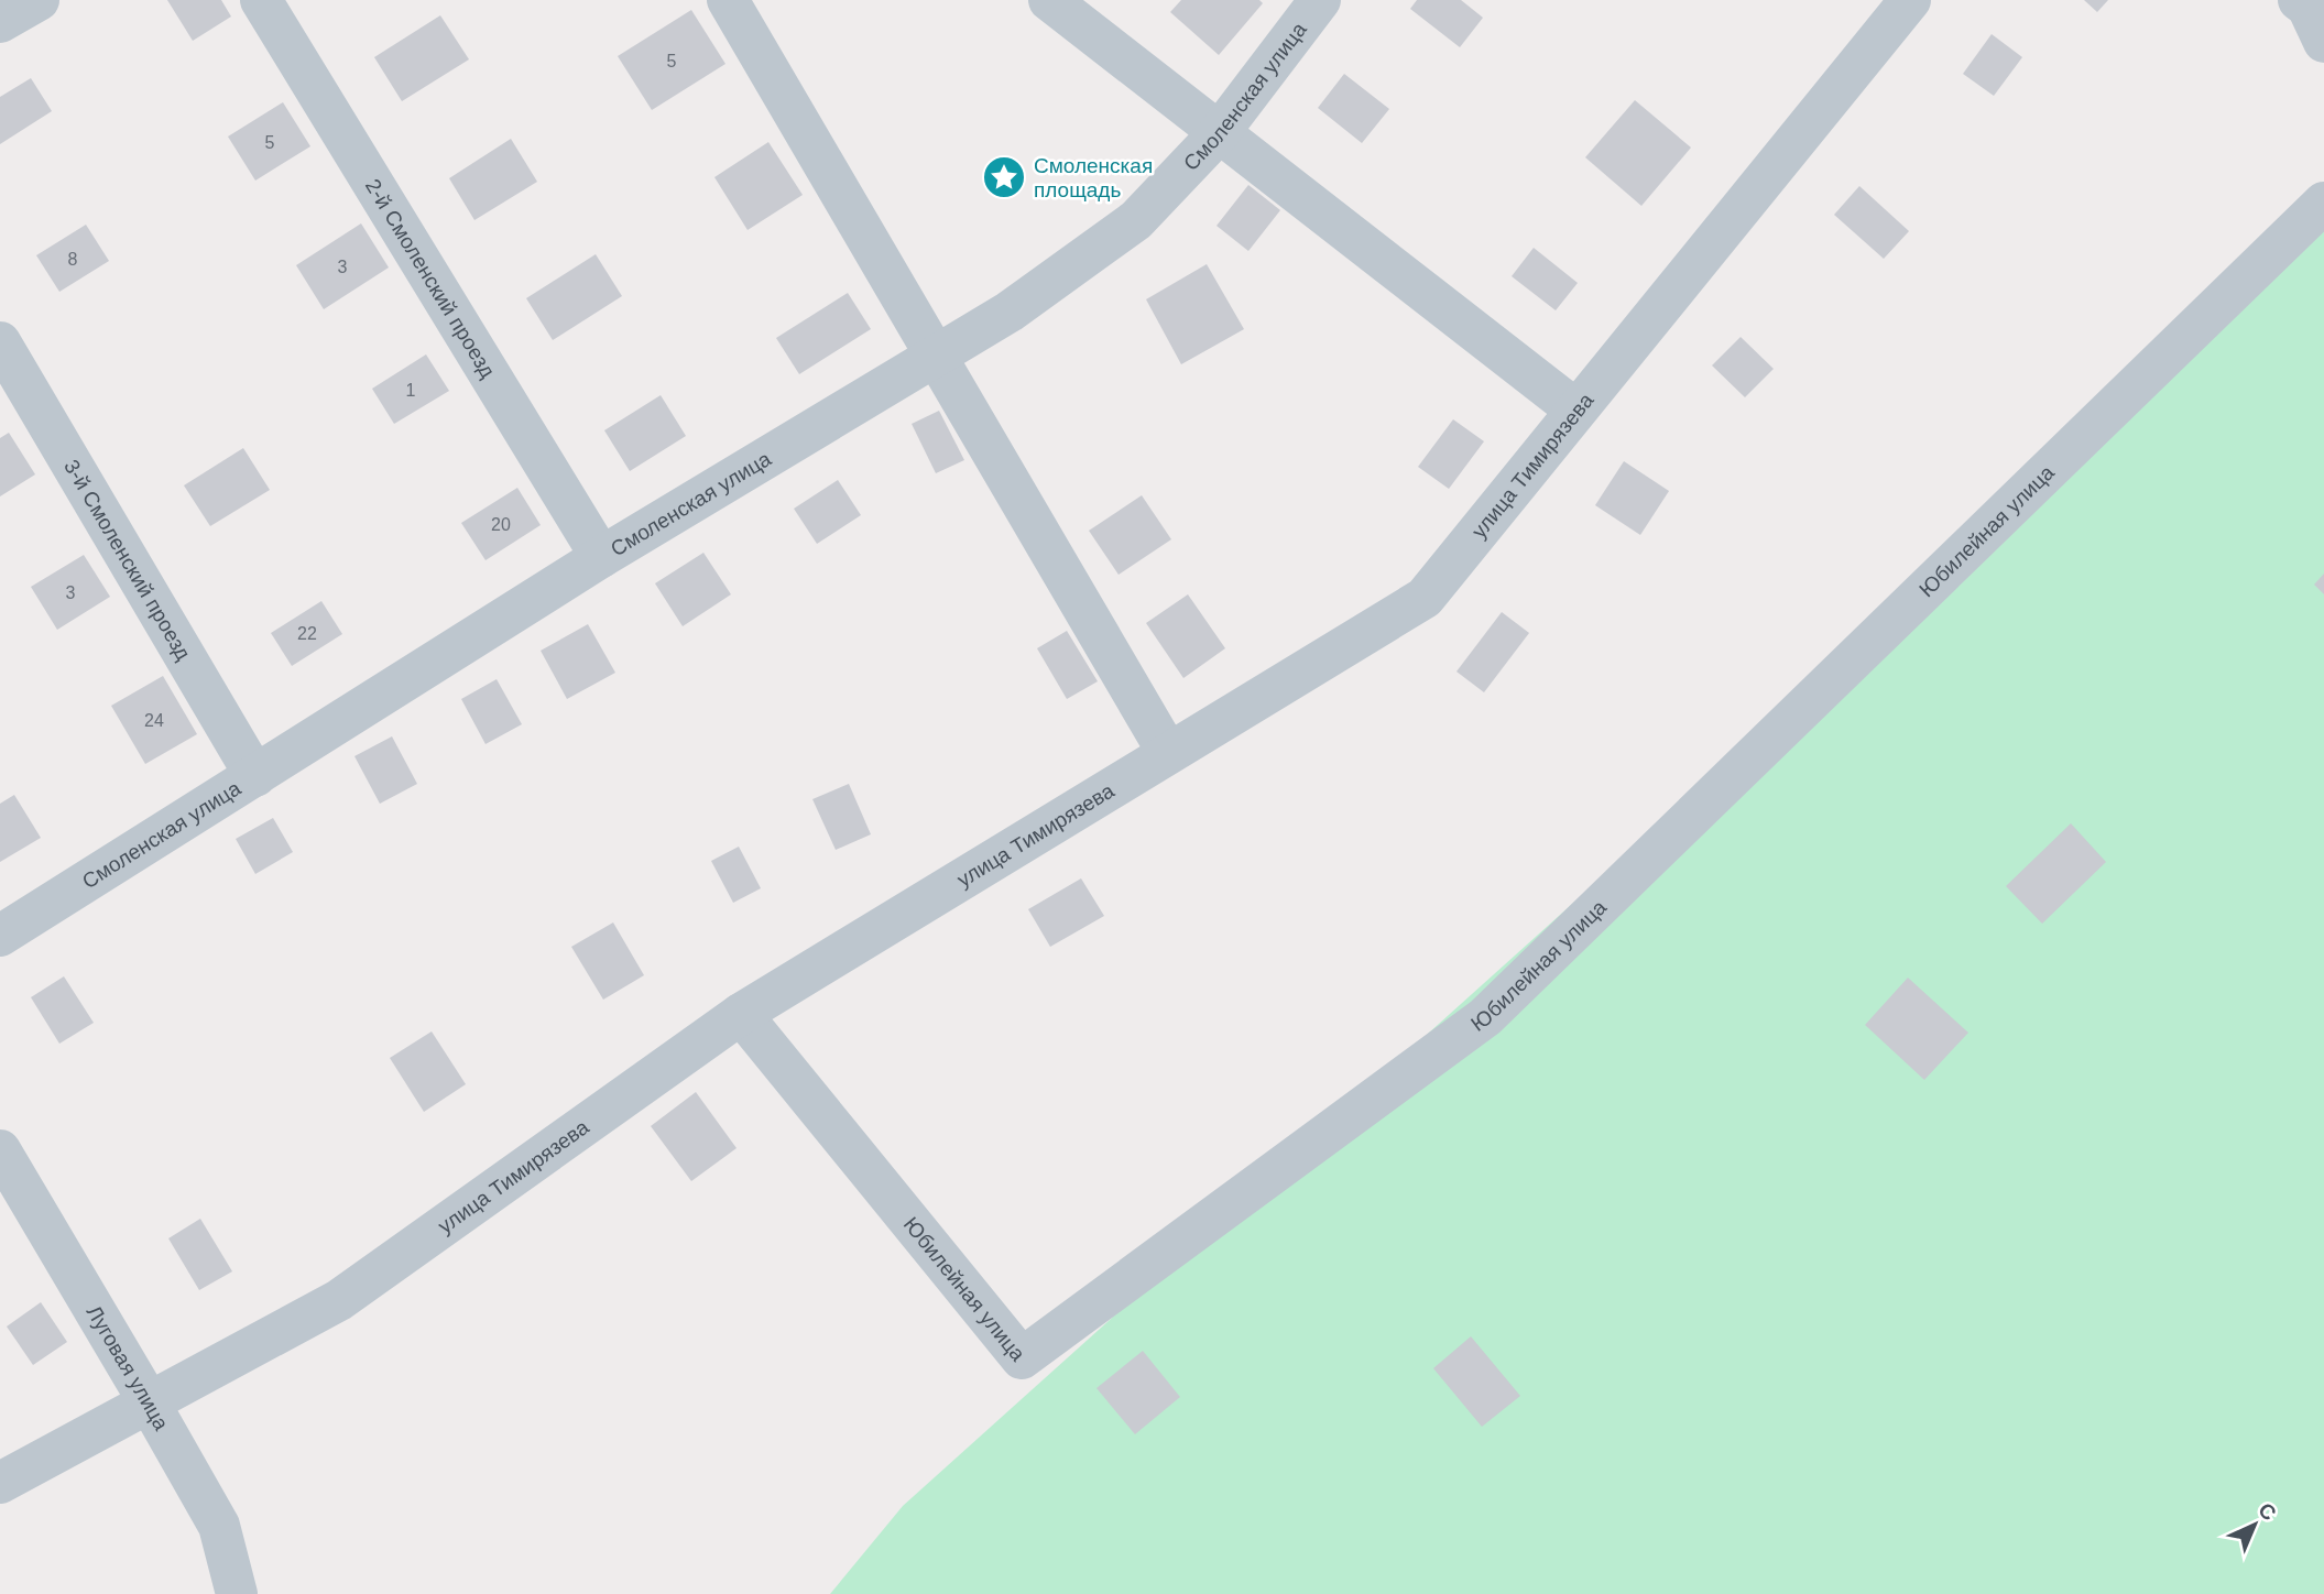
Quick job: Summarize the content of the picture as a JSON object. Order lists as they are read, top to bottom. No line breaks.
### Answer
{"streets":{"street":["Смоленская улица","2-й Смоленский проезд","улица Тимирязева","Юбилейная улица","3-й Смоленский проезд","Луговая улица"]},"crossings":[["Смоленская улица","2-й Смоленский проезд"],["Смоленская улица","3-й Смоленский проезд"],["улица Тимирязева","Юбилейная улица"],["улица Тимирязева","Луговая улица"]],"places":{"place":["Смоленская площадь"]},"house_numbers":["5","5","8","3","1","20","3","22","24"],"north":"top right"}
